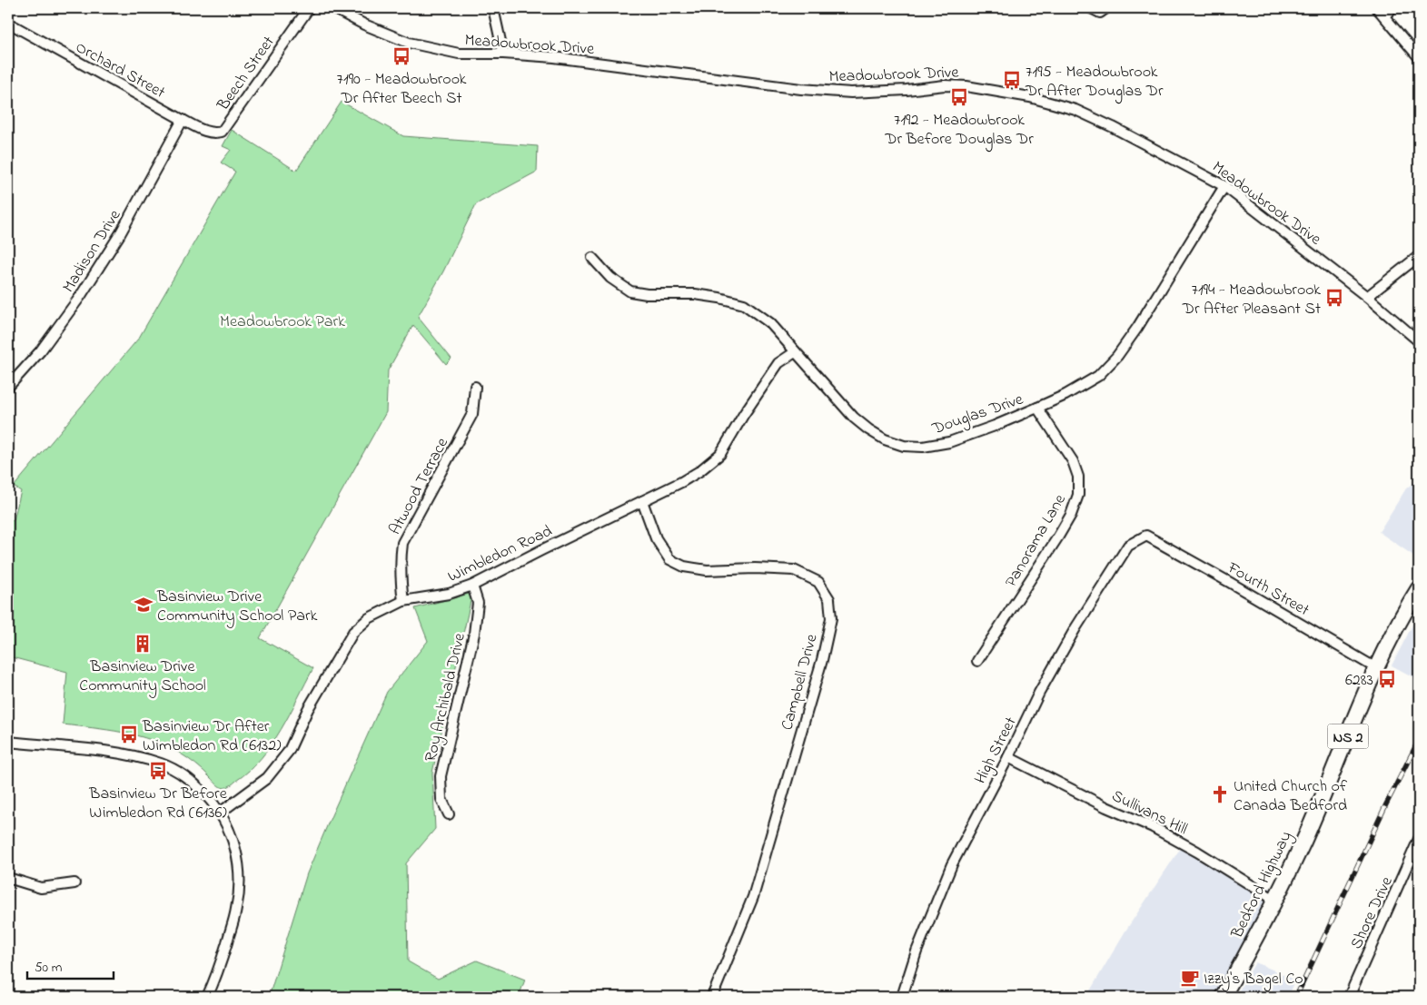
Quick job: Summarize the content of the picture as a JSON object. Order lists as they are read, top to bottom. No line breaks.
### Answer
{"streets":{"main road":["NS 2","Bedford Highway"],"street":["Meadowbrook Drive","Orchard Street","Beech Street","Madison Drive","Douglas Drive","Atwood Terrace","Panorama Lane","Wimbledon Road","Fourth Street","Campbell Drive","Roy Archibald Drive","High Street","Sullivans Hill","Shore Drive"]},"crossings":[["Meadowbrook Drive","Douglas Drive"],["Orchard Street","Beech Street"],["Orchard Street","Madison Drive"],["Douglas Drive","Panorama Lane"],["Douglas Drive","Wimbledon Road"],["Atwood Terrace","Wimbledon Road"],["Wimbledon Road","Campbell Drive"],["Wimbledon Road","Roy Archibald Drive"],["Fourth Street","High Street"],["Fourth Street","Bedford Highway"],["High Street","Sullivans Hill"],["Sullivans Hill","Bedford Highway"]],"parks":["Meadowbrook Park"],"places":{"bus stop":["7190 - Meadowbrook Dr After Beech St","7195 - Meadowbrook Dr After Douglas Dr","7192 - Meadowbrook Dr Before Douglas Dr","7194 - Meadowbrook Dr After Pleasant St","6283","Basinview Dr After Wimbledon Rd (6132)","Basinview Dr Before Wimbledon Rd (6136)"],"school or university":["Basinview Drive Community School Park"],"building":["Basinview Drive Community School"],"church":["United Church of Canada Bedford"],"cafe":["Izzy's Bagel Co"]},"scale_bar":"50 m"}
